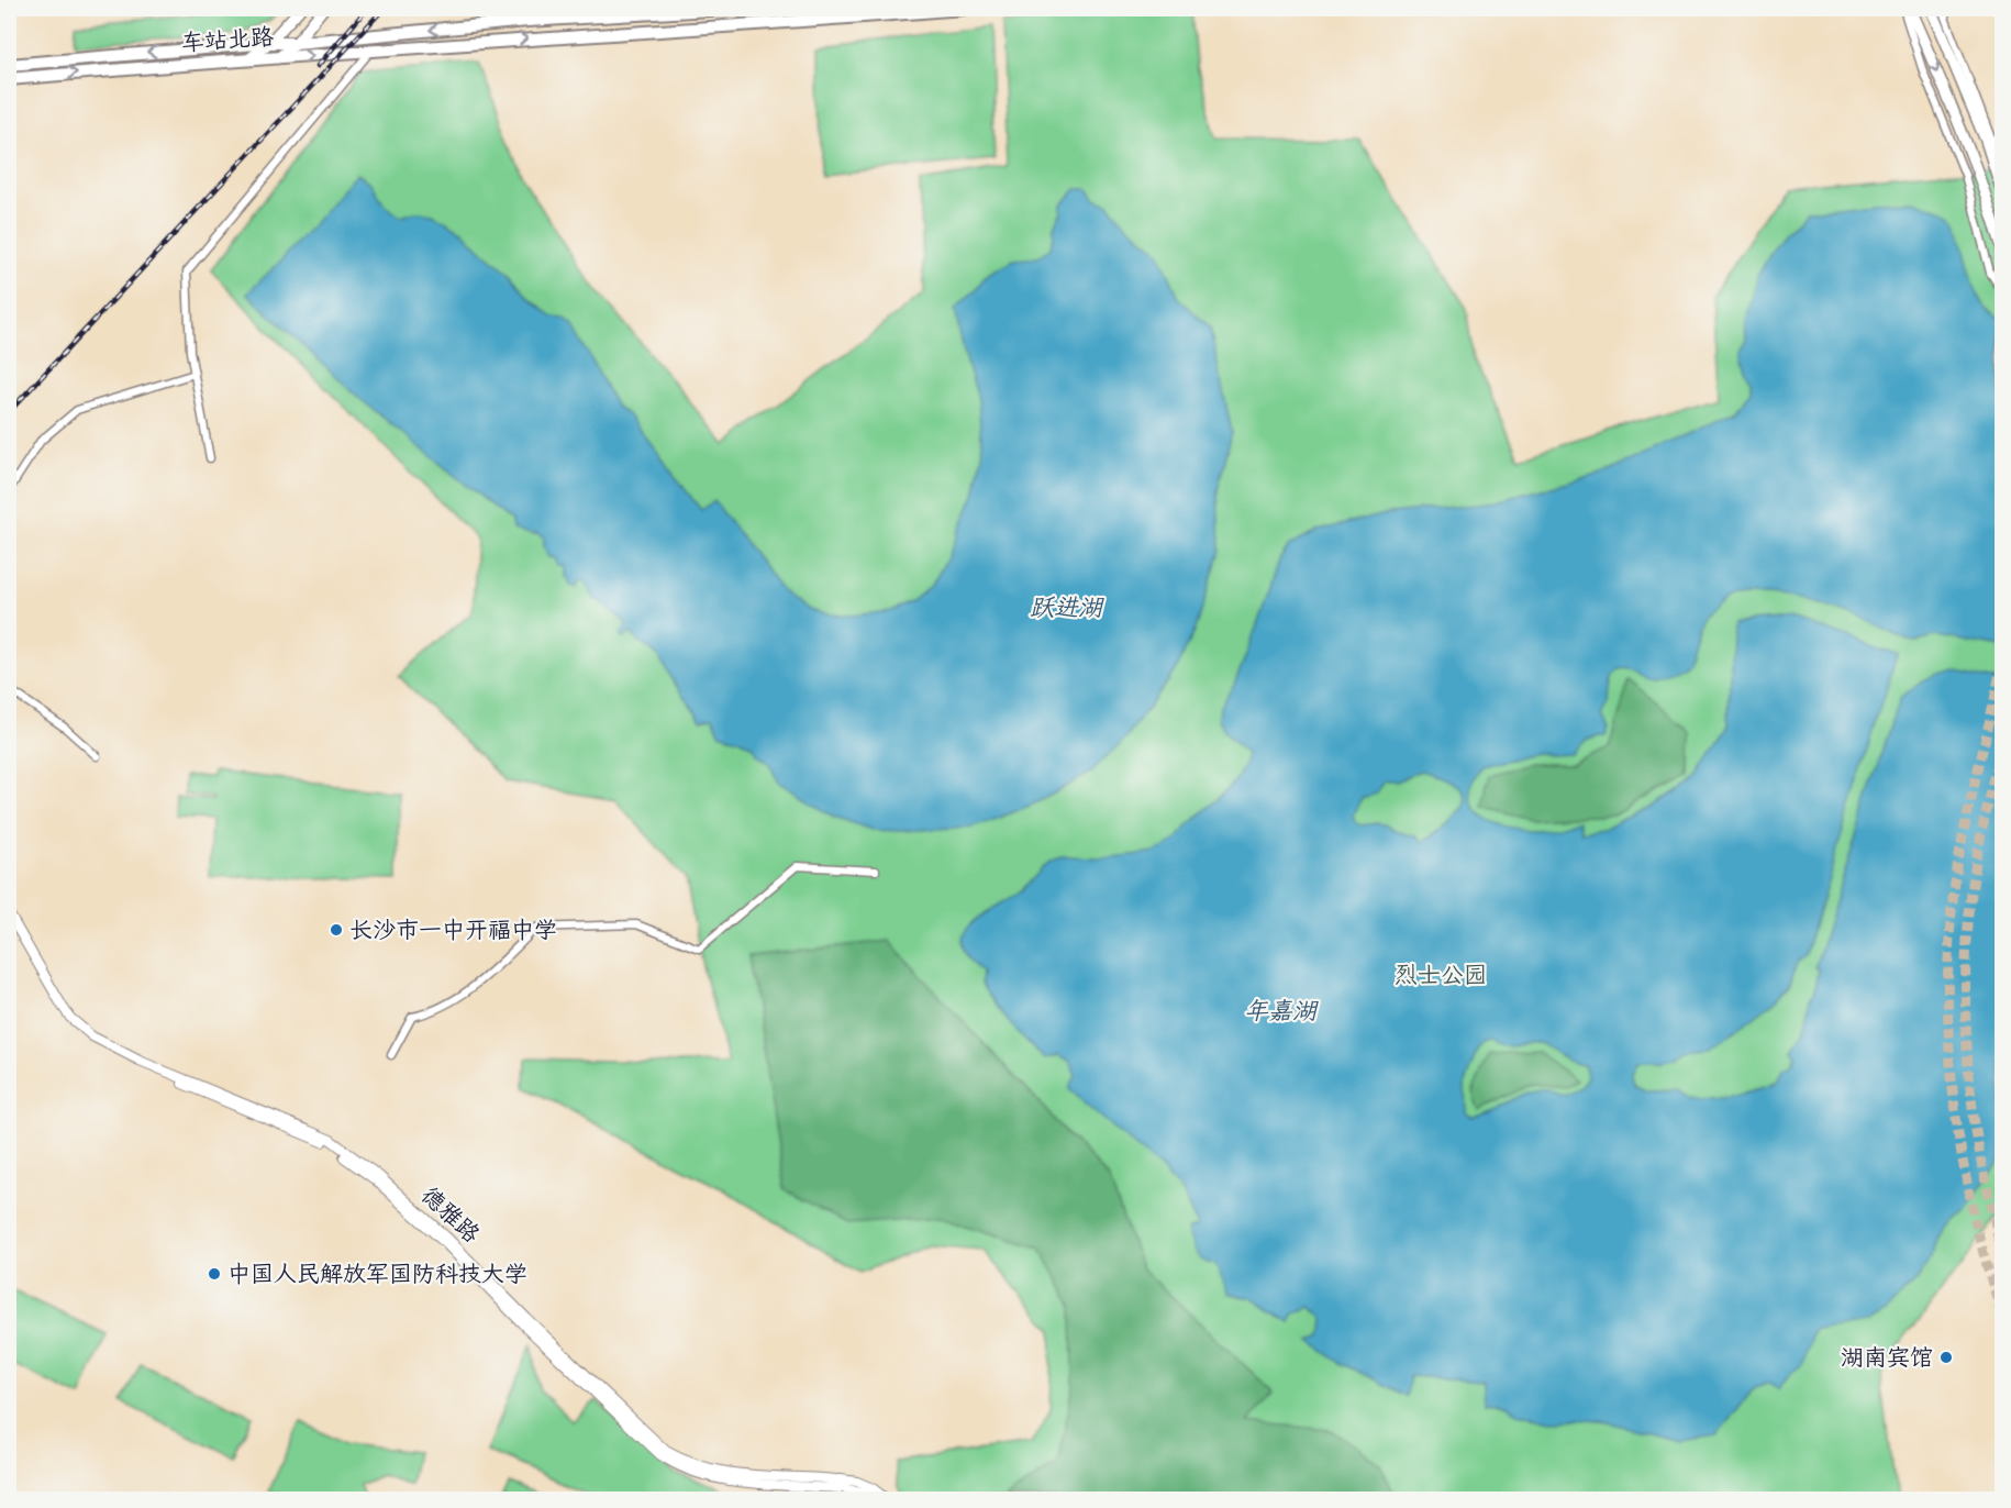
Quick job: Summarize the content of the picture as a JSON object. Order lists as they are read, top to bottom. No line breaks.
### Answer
{"streets":{"main road":["车站北路"],"street":["德雅路"]},"water":["跃进湖","年嘉湖"],"parks":["烈士公园"],"places":["长沙市一中开福中学","中国人民解放军国防科技大学","湖南宾馆"]}
